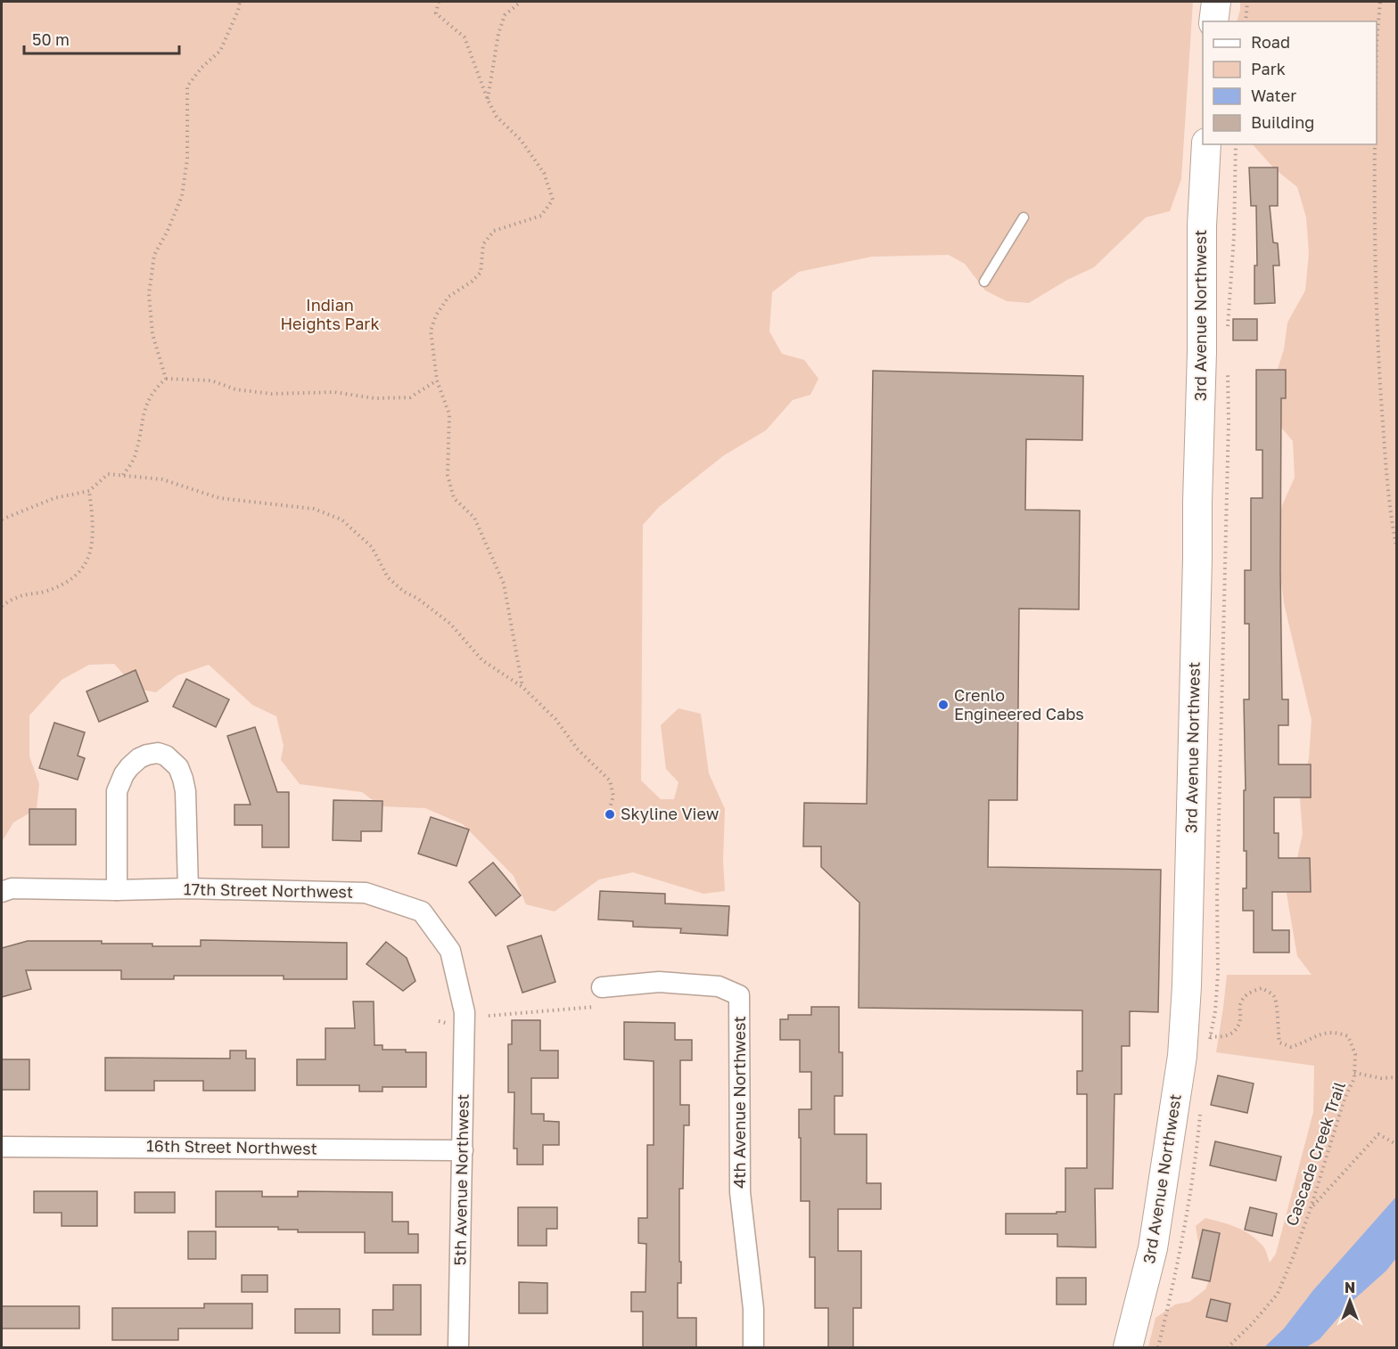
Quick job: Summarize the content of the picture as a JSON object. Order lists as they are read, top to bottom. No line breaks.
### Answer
{"streets":{"main road":["3rd Avenue Northwest"],"street":["17th Street Northwest","4th Avenue Northwest","16th Street Northwest","5th Avenue Northwest"],"path":["Cascade Creek Trail"]},"crossings":[["17th Street Northwest","5th Avenue Northwest"],["16th Street Northwest","5th Avenue Northwest"]],"parks":["Indian Heights Park"],"places":["Crenlo Engineered Cabs","Skyline View"],"legend":["Road","Park","Water","Building"],"scale_bar":"50 m","north":"top"}
